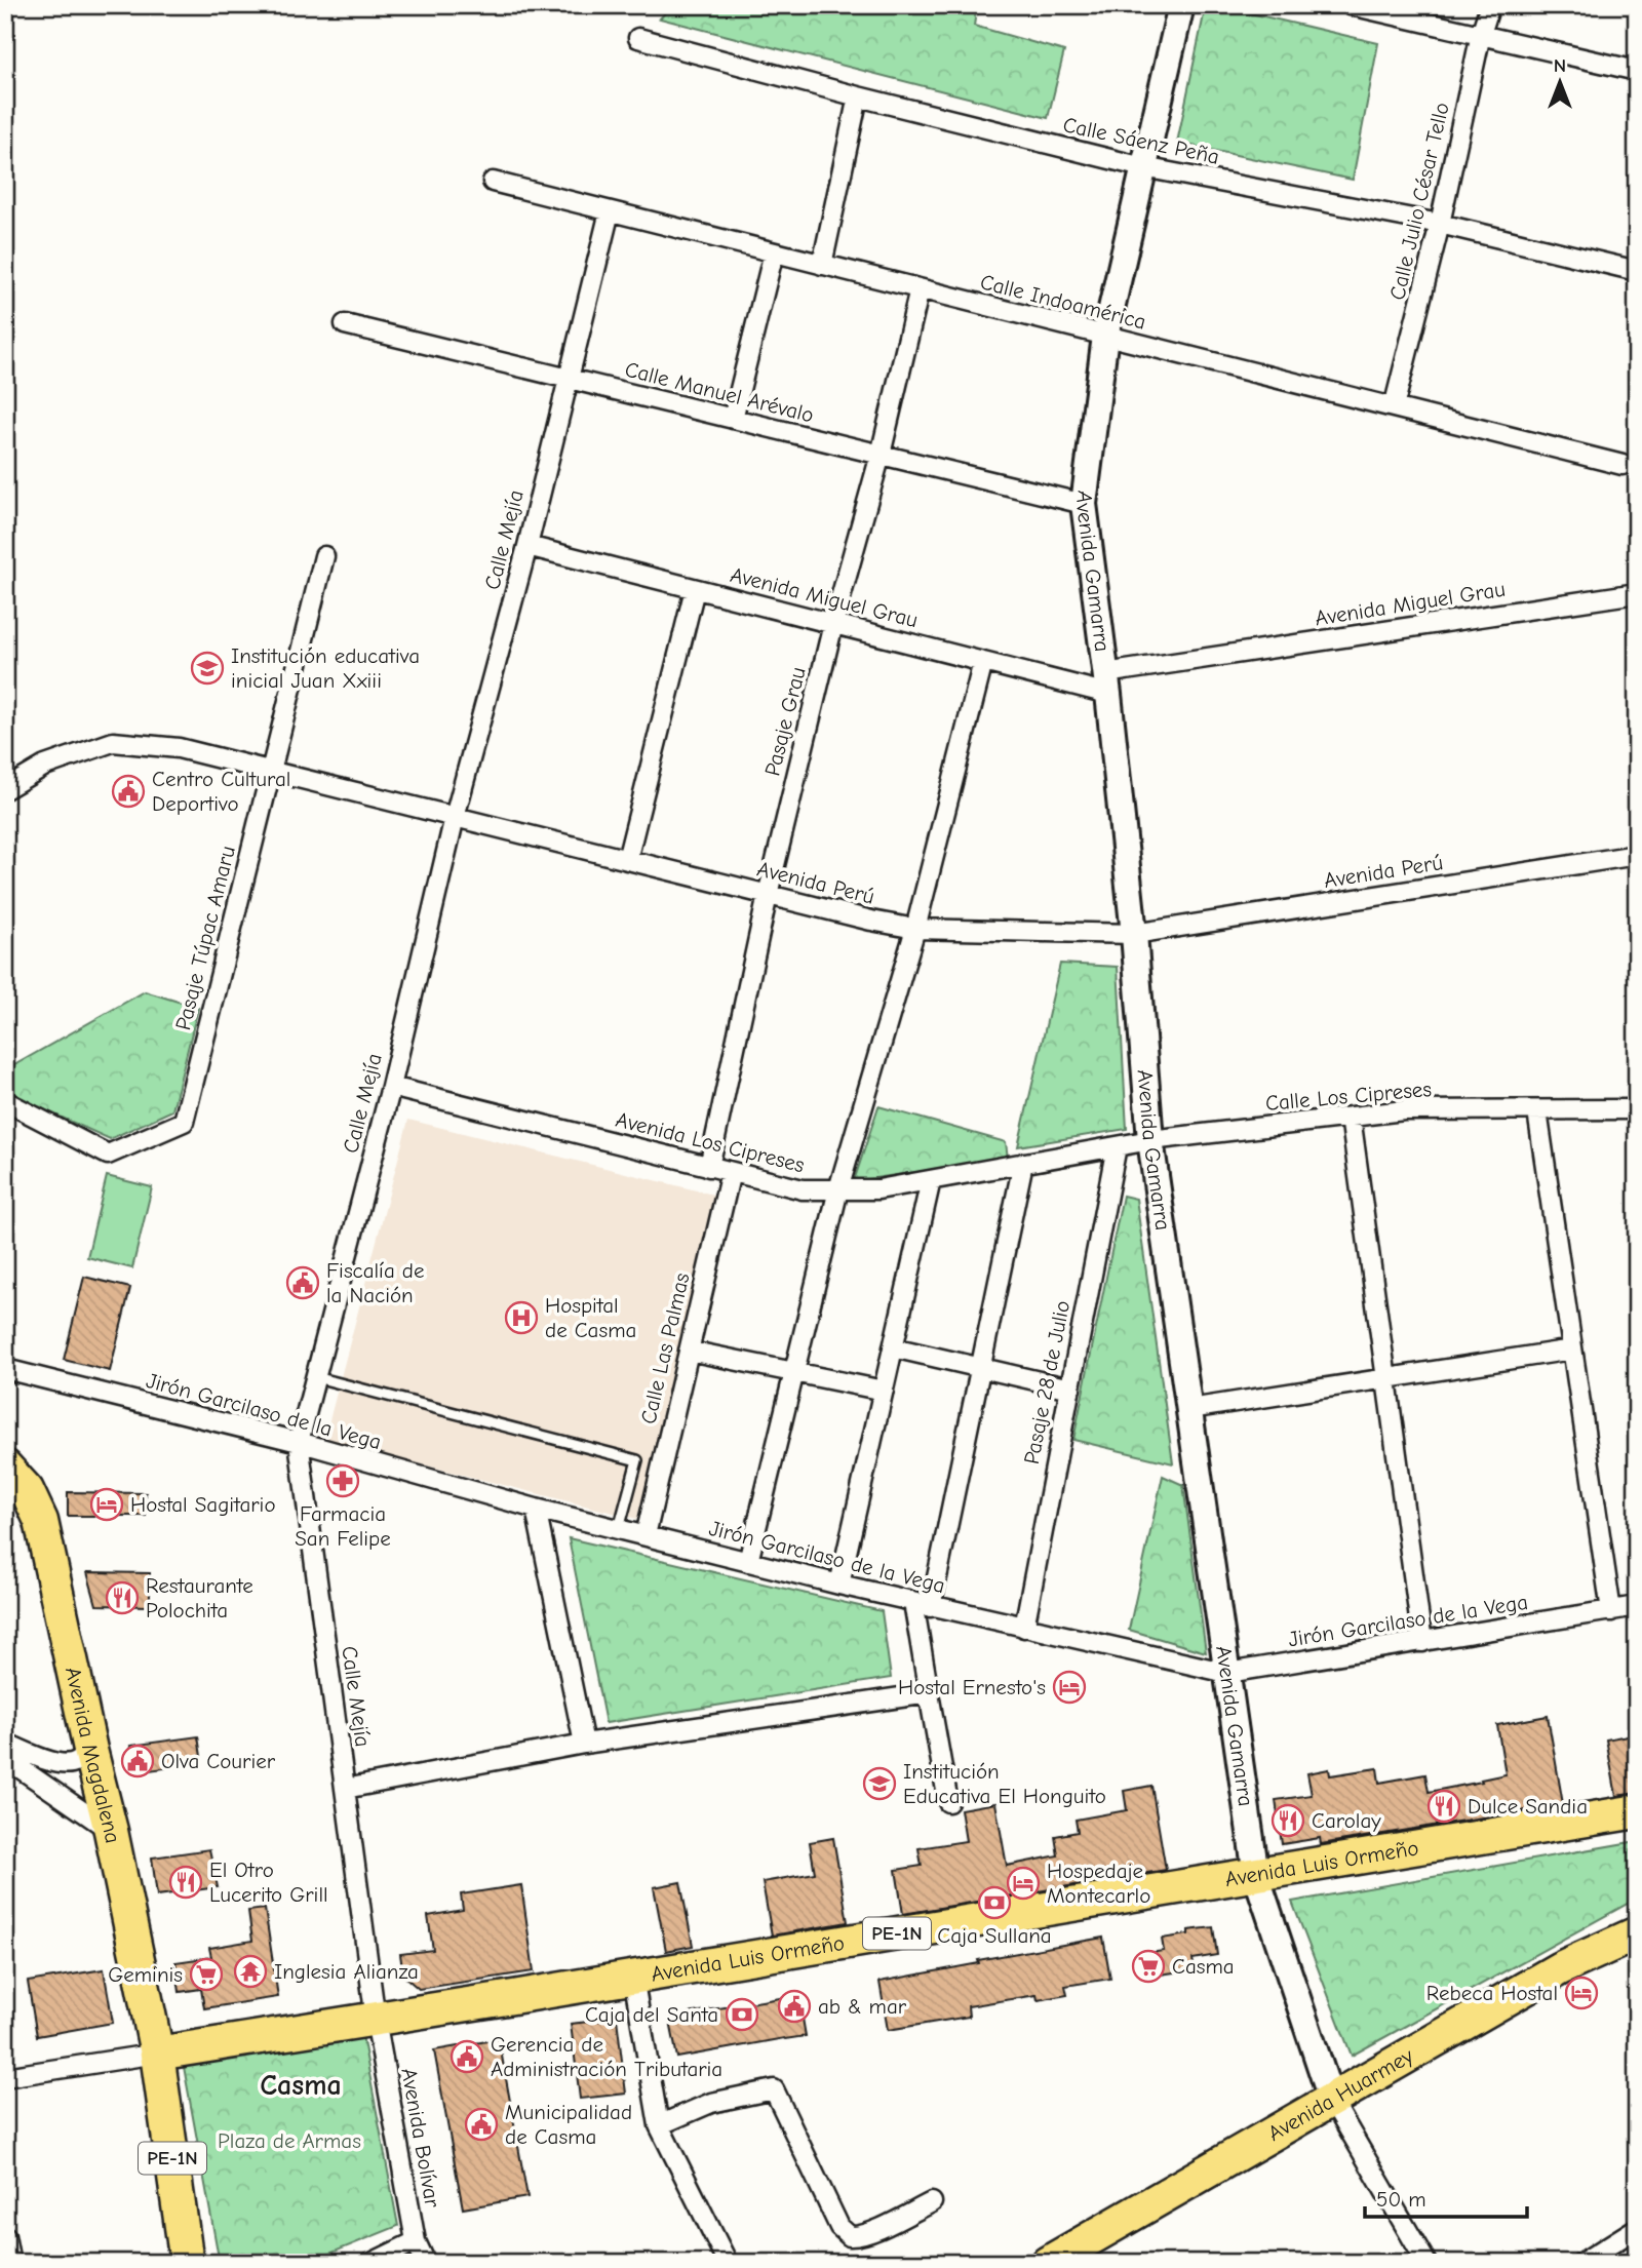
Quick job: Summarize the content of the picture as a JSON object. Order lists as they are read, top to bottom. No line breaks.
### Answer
{"streets":{"highway":["Avenida Magdalena","Avenida Luis Ormeño","PE-1N","Avenida Huarmey"],"street":["Calle Sáenz Peña","Calle Julio César Tello","Calle Indoamérica","Calle Manuel Arévalo","Calle Mejía","Avenida Gamarra","Avenida Miguel Grau","Pasaje Grau","Avenida Perú","Pasaje Túpac Amaru","Calle Los Cipreses","Avenida Los Cipreses","Calle Las Palmas","Pasaje 28 de Julio","Jirón Garcilaso de la Vega","Avenida Bolívar"]},"crossings":[["Calle Sáenz Peña","Calle Julio César Tello"],["Calle Sáenz Peña","Avenida Gamarra"],["Calle Julio César Tello","Calle Indoamérica"],["Calle Indoamérica","Calle Mejía"],["Calle Indoamérica","Avenida Gamarra"],["Calle Indoamérica","Pasaje Grau"],["Calle Manuel Arévalo","Calle Mejía"],["Calle Manuel Arévalo","Avenida Gamarra"],["Calle Manuel Arévalo","Pasaje Grau"],["Calle Mejía","Avenida Miguel Grau"],["Calle Mejía","Avenida Perú"],["Calle Mejía","Avenida Los Cipreses"],["Calle Mejía","Jirón Garcilaso de la Vega"],["Calle Mejía","Avenida Luis Ormeño"],["Calle Mejía","Avenida Bolívar"],["Avenida Gamarra","Avenida Miguel Grau"],["Avenida Gamarra","Avenida Perú"],["Avenida Gamarra","Calle Los Cipreses"],["Avenida Gamarra","Avenida Los Cipreses"],["Avenida Gamarra","Jirón Garcilaso de la Vega"],["Avenida Gamarra","Avenida Luis Ormeño"],["Avenida Gamarra","Avenida Huarmey"],["Avenida Miguel Grau","Pasaje Grau"],["Pasaje Grau","Avenida Perú"],["Pasaje Grau","Avenida Los Cipreses"],["Avenida Perú","Pasaje Túpac Amaru"],["Calle Los Cipreses","Avenida Los Cipreses"],["Avenida Los Cipreses","Calle Las Palmas"],["Avenida Los Cipreses","Pasaje 28 de Julio"],["Calle Las Palmas","Jirón Garcilaso de la Vega"],["Pasaje 28 de Julio","Jirón Garcilaso de la Vega"],["Avenida Magdalena","Avenida Luis Ormeño"],["Avenida Magdalena","PE-1N"],["Avenida Luis Ormeño","PE-1N"],["Avenida Luis Ormeño","Avenida Bolívar"]],"districts":["Casma"],"parks":["Plaza de Armas"],"places":{"school or university":["Institución educativa inicial Juan Xxiii","Institución Educativa El Honguito"],"public building":["Centro Cultural Deportivo","Fiscalía de la Nación","Olva Courier","ab & mar","Gerencia de Administración Tributaria","Municipalidad de Casma"],"hospital":["Hospital de Casma"],"pharmacy":["Farmacia San Felipe"],"hotel":["Hostal Sagitario","Hostal Ernesto's","Hospedaje Montecarlo","Rebeca Hostal"],"restaurant":["Restaurante Polochita","Dulce Sandia","Carolay","El Otro Lucerito Grill"],"bank":["Caja Sullana","Caja del Santa"],"supermarket":["Casma","Geminis"],"temple":["Inglesia Alianza"]},"scale_bar":"50 m","north":"top"}
